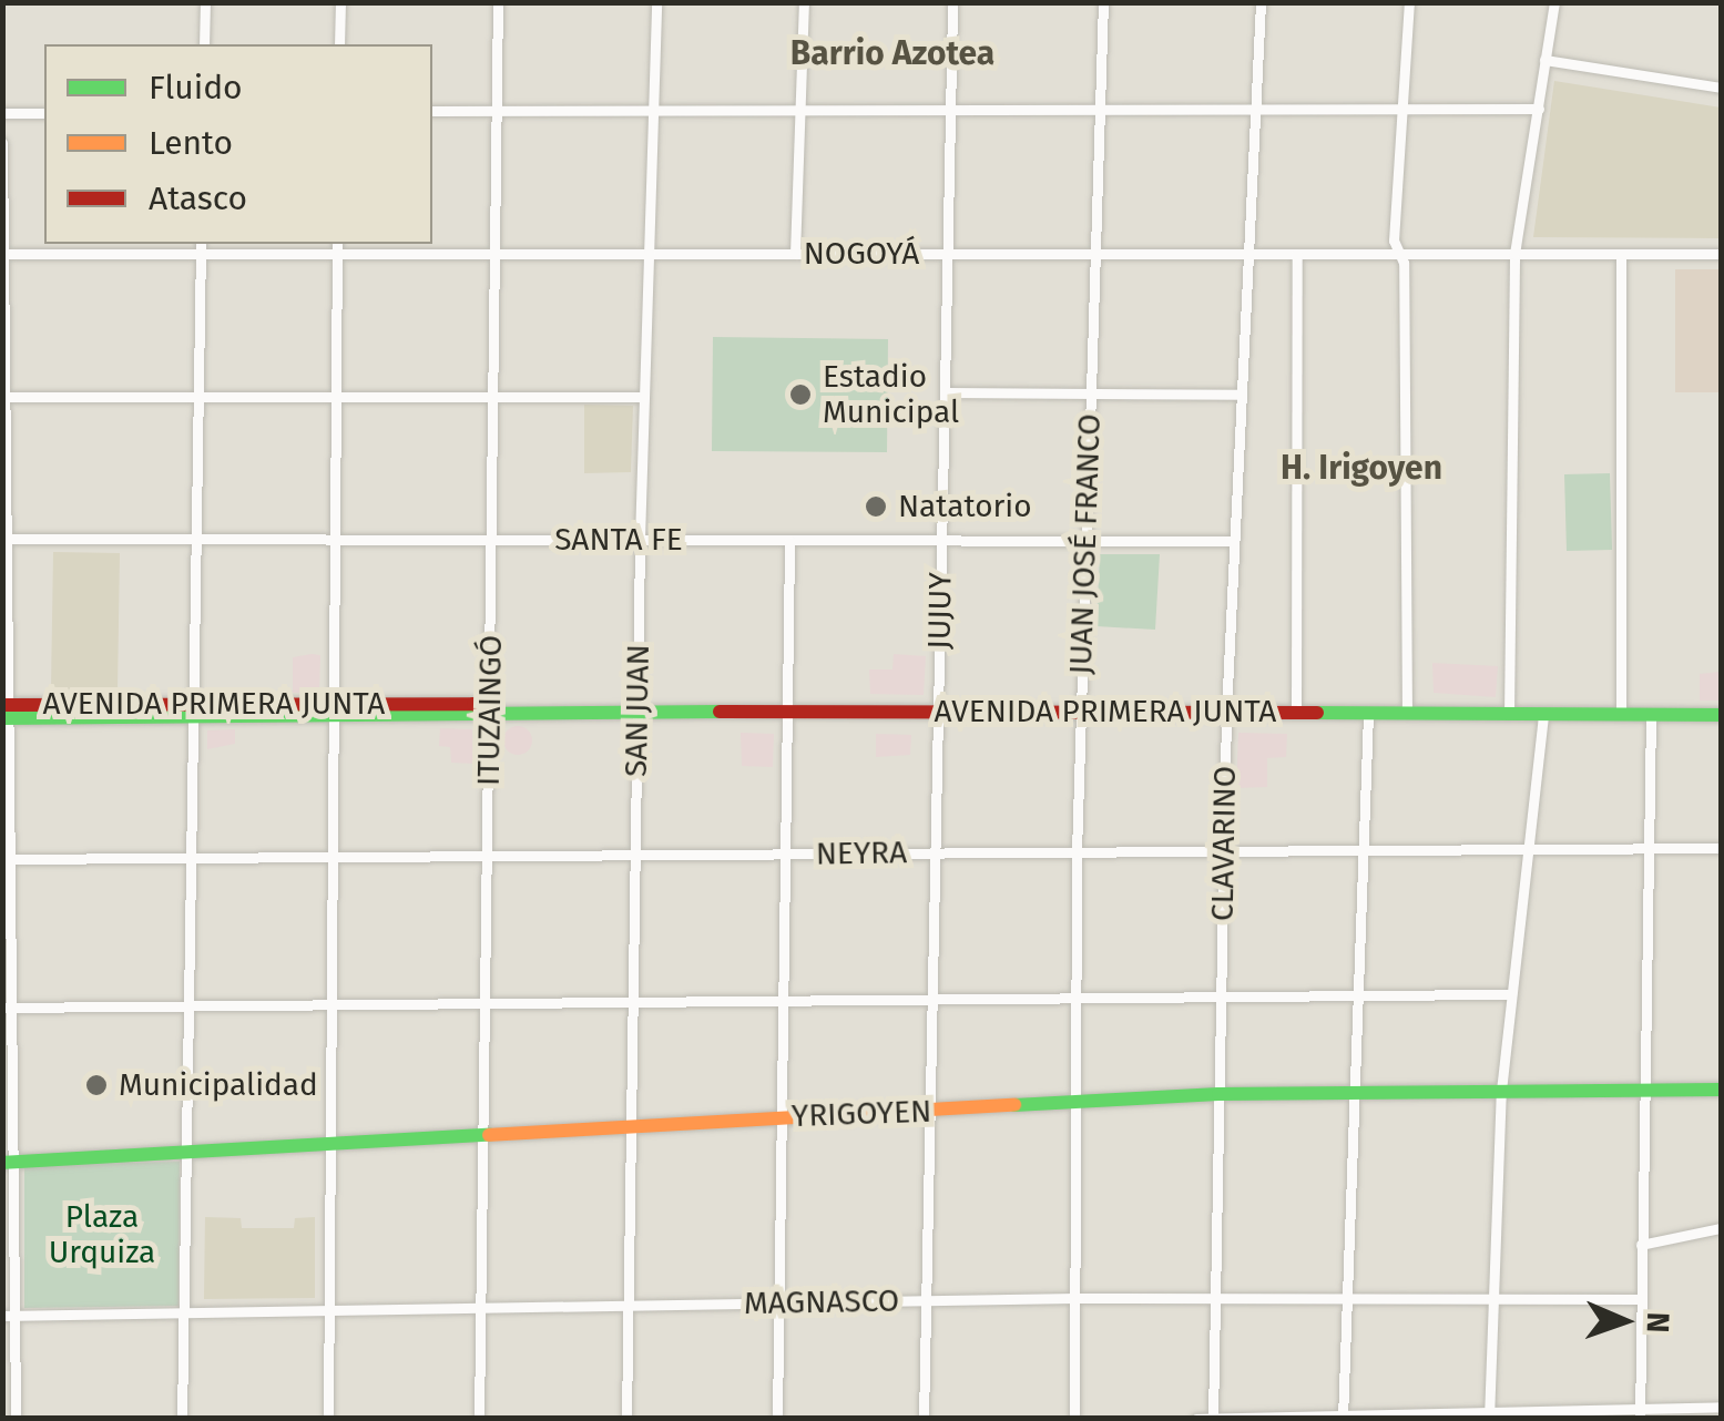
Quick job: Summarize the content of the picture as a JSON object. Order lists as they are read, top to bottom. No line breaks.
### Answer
{"streets":{"main road":["AVENIDA PRIMERA JUNTA","YRIGOYEN"],"street":["NOGOYÁ","SANTA FE","JUAN JOSÉ FRANCO","JUJUY","ITUZAINGÓ","SAN JUAN","CLAVARINO","NEYRA","MAGNASCO"]},"crossings":[["NOGOYÁ","JUAN JOSÉ FRANCO"],["NOGOYÁ","JUJUY"],["NOGOYÁ","ITUZAINGÓ"],["NOGOYÁ","SAN JUAN"],["NOGOYÁ","CLAVARINO"],["SANTA FE","JUAN JOSÉ FRANCO"],["SANTA FE","JUJUY"],["SANTA FE","ITUZAINGÓ"],["SANTA FE","SAN JUAN"],["SANTA FE","CLAVARINO"],["JUAN JOSÉ FRANCO","AVENIDA PRIMERA JUNTA"],["JUAN JOSÉ FRANCO","NEYRA"],["JUAN JOSÉ FRANCO","YRIGOYEN"],["JUAN JOSÉ FRANCO","MAGNASCO"],["JUJUY","AVENIDA PRIMERA JUNTA"],["JUJUY","NEYRA"],["JUJUY","YRIGOYEN"],["JUJUY","MAGNASCO"],["AVENIDA PRIMERA JUNTA","ITUZAINGÓ"],["AVENIDA PRIMERA JUNTA","SAN JUAN"],["AVENIDA PRIMERA JUNTA","CLAVARINO"],["ITUZAINGÓ","NEYRA"],["ITUZAINGÓ","YRIGOYEN"],["ITUZAINGÓ","MAGNASCO"],["SAN JUAN","NEYRA"],["SAN JUAN","YRIGOYEN"],["SAN JUAN","MAGNASCO"],["CLAVARINO","NEYRA"],["CLAVARINO","YRIGOYEN"],["CLAVARINO","MAGNASCO"]],"districts":["Barrio Azotea","H. Irigoyen"],"parks":["Plaza Urquiza"],"places":["Estadio Municipal","Natatorio","Municipalidad"],"legend":["Fluido","Lento","Atasco"],"north":"right"}
